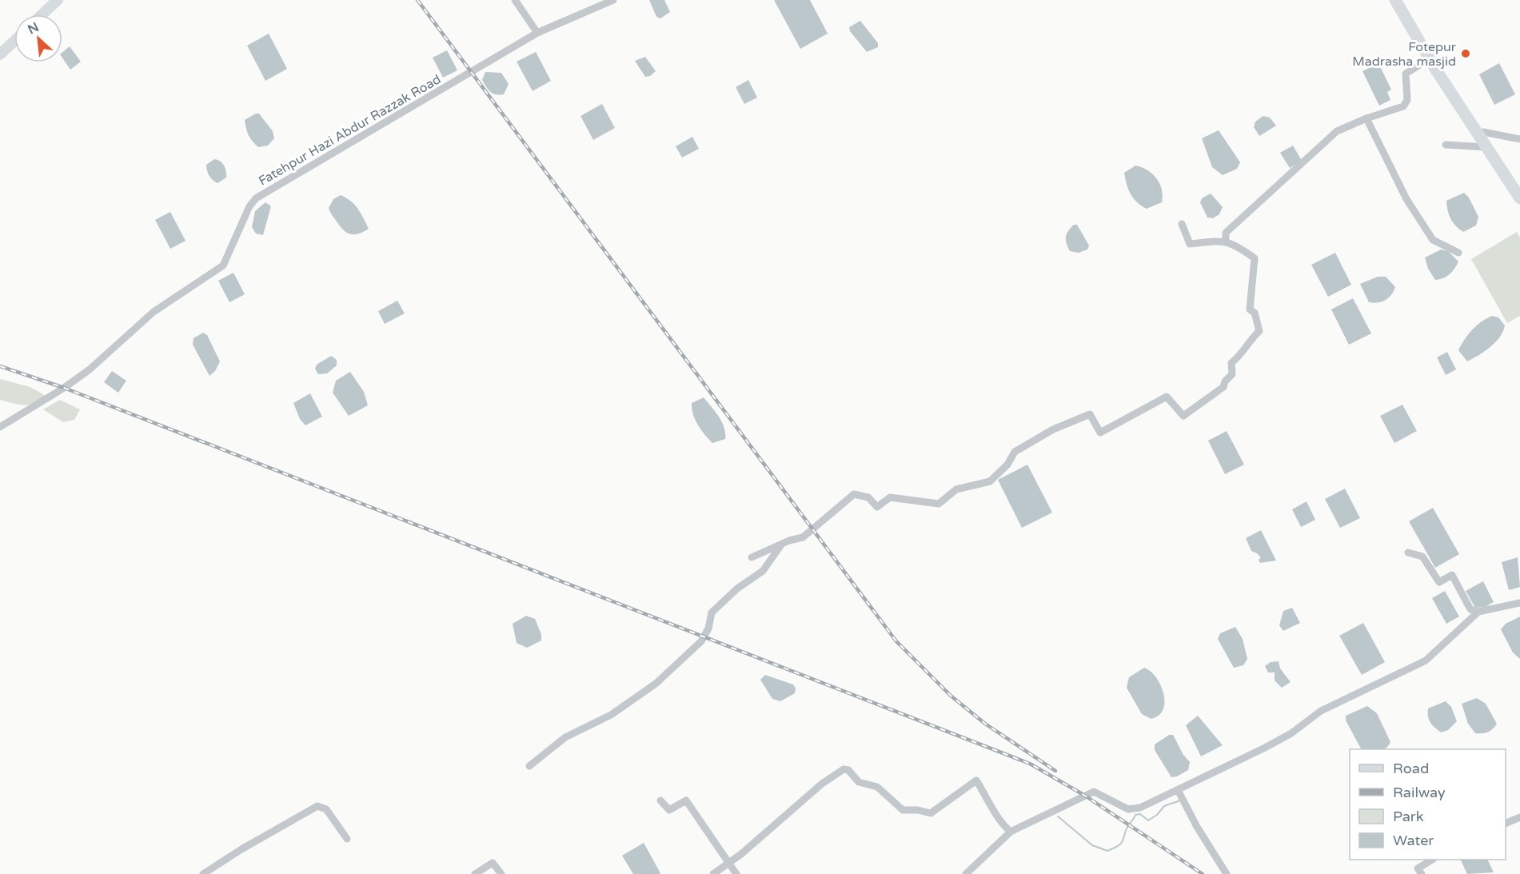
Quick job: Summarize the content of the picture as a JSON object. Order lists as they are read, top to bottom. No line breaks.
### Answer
{"streets":{"street":["Fatehpur Hazi Abdur Razzak Road"]},"places":["Fotepur Madrasha masjid"],"legend":["Road","Railway","Park","Water"],"north":"top left"}
